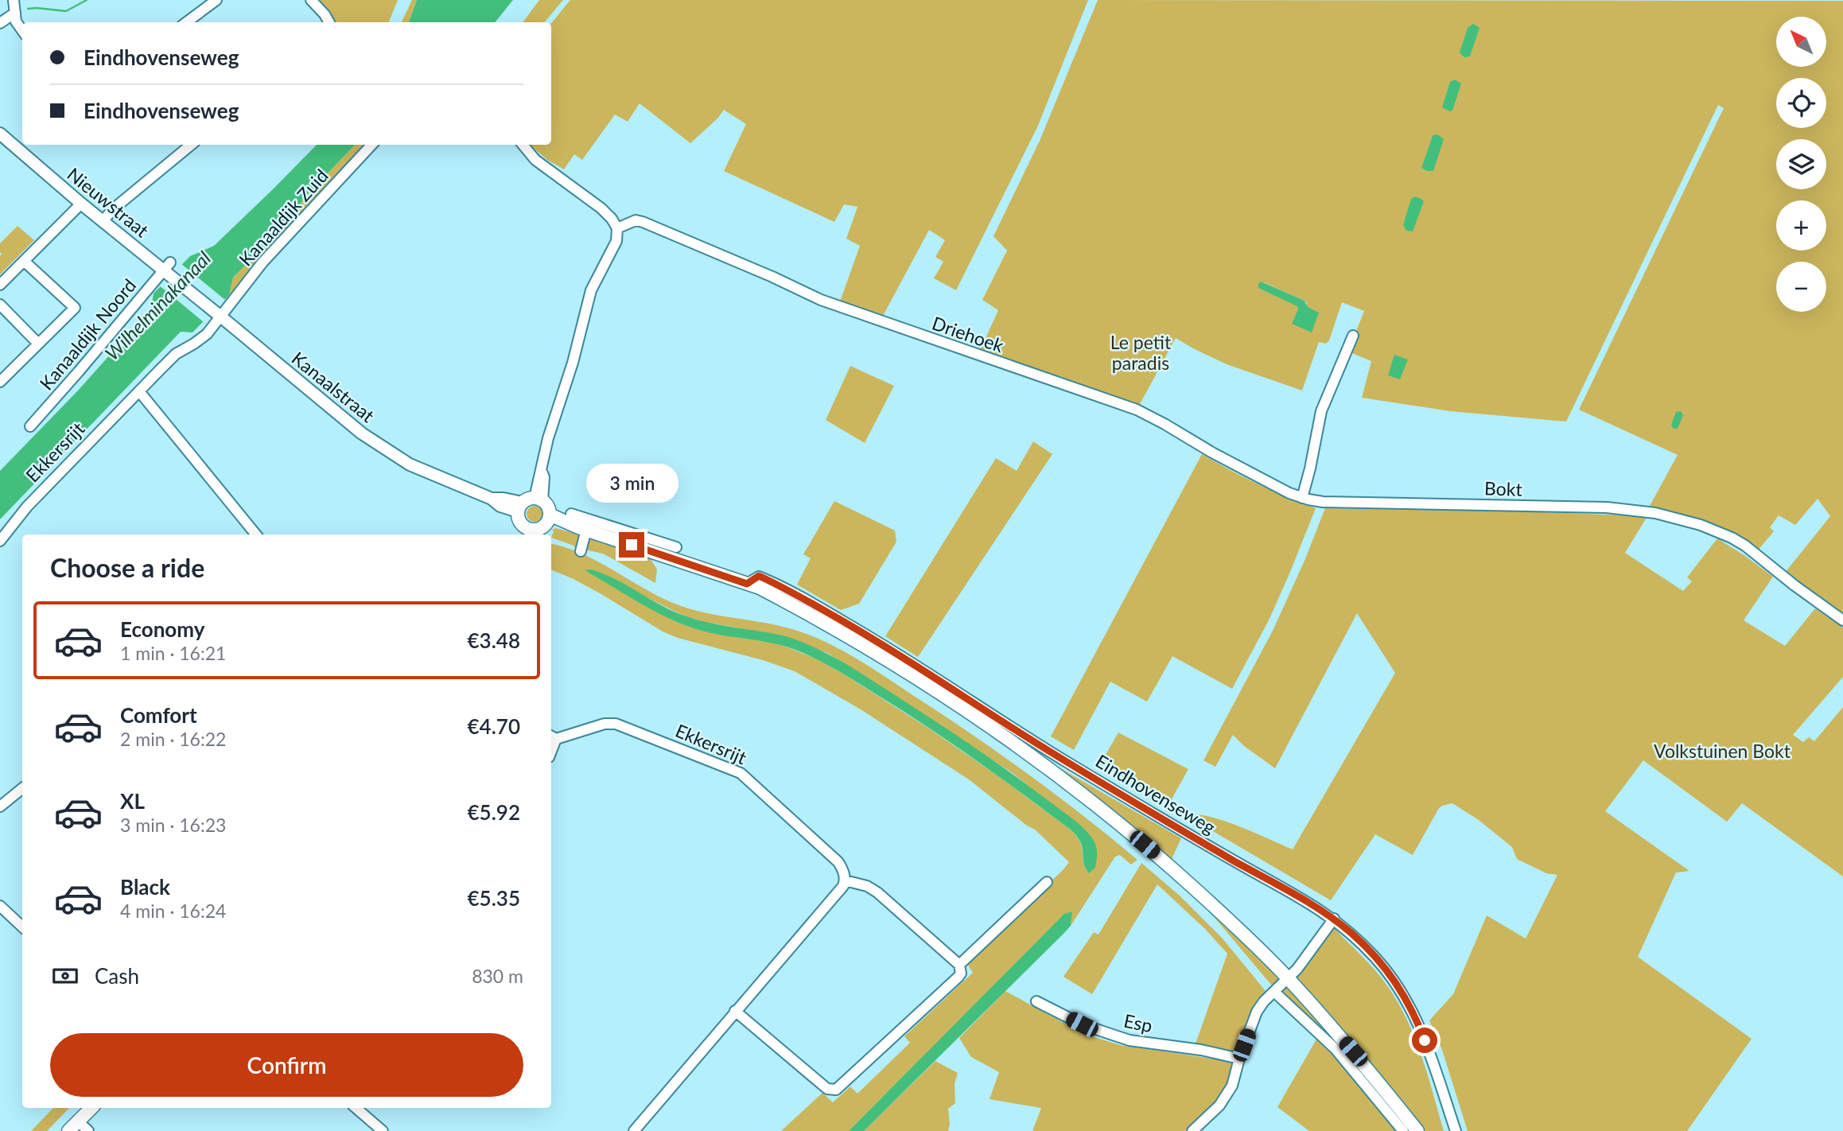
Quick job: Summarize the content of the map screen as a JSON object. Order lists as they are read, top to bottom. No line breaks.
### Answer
{"streets":{"main road":["Eindhovenseweg"],"street":["Nieuwstraat","Kanaaldijk Zuid","Kanaaldijk Noord","Driehoek","Kanaalstraat","Ekkersrijt","Bokt","Esp"]},"crossings":[["Nieuwstraat","Kanaaldijk Noord"],["Nieuwstraat","Kanaalstraat"],["Kanaaldijk Zuid","Kanaalstraat"],["Kanaaldijk Zuid","Ekkersrijt"],["Kanaaldijk Noord","Kanaalstraat"],["Driehoek","Bokt"],["Kanaalstraat","Ekkersrijt"]],"water":["Wilhelminakanaal"],"parks":["Le petit paradis","Volkstuinen Bokt"],"north":"top left","page":{"map_buttons":["+","−"],"banner":["Eindhovenseweg","Eindhovenseweg"],"bubble":"3 min","heading":"Choose a ride","list":[{"name":"Economy","note":"1 min · 16:21","value":"€3.48"},{"name":"Comfort","note":"2 min · 16:22","value":"€4.70"},{"name":"XL","note":"3 min · 16:23","value":"€5.92"},{"name":"Black","note":"4 min · 16:24","value":"€5.35"}],"pay":["Cash","830 m"],"buttons":"Confirm"}}
